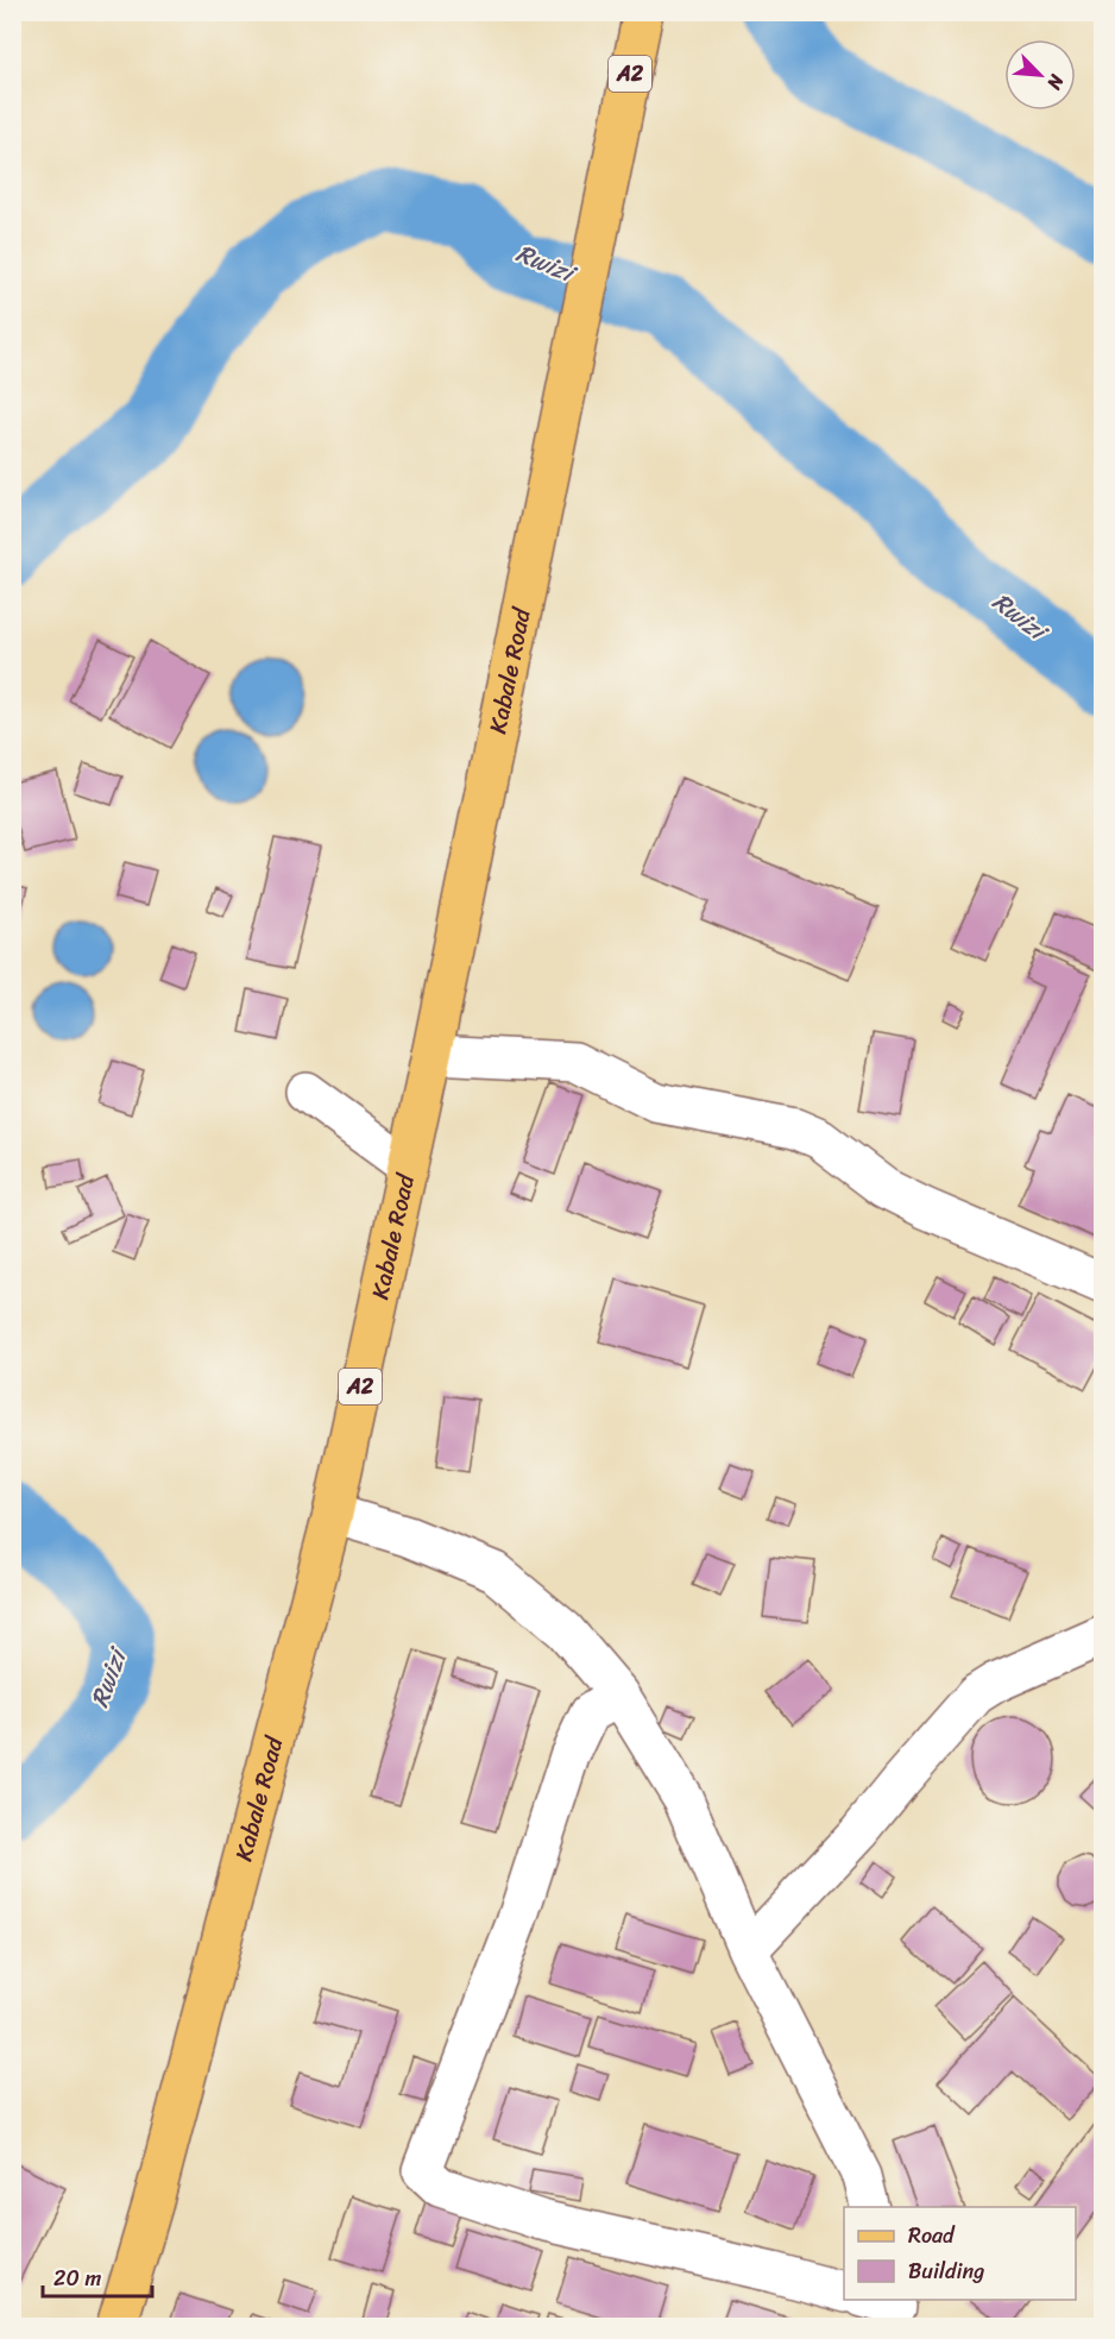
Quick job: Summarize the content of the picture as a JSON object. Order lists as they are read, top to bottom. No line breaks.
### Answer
{"streets":{"main road":["A2","Kabale Road"]},"water":["Rwizi"],"legend":["Road","Building"],"scale_bar":"20 m","north":"bottom right"}
